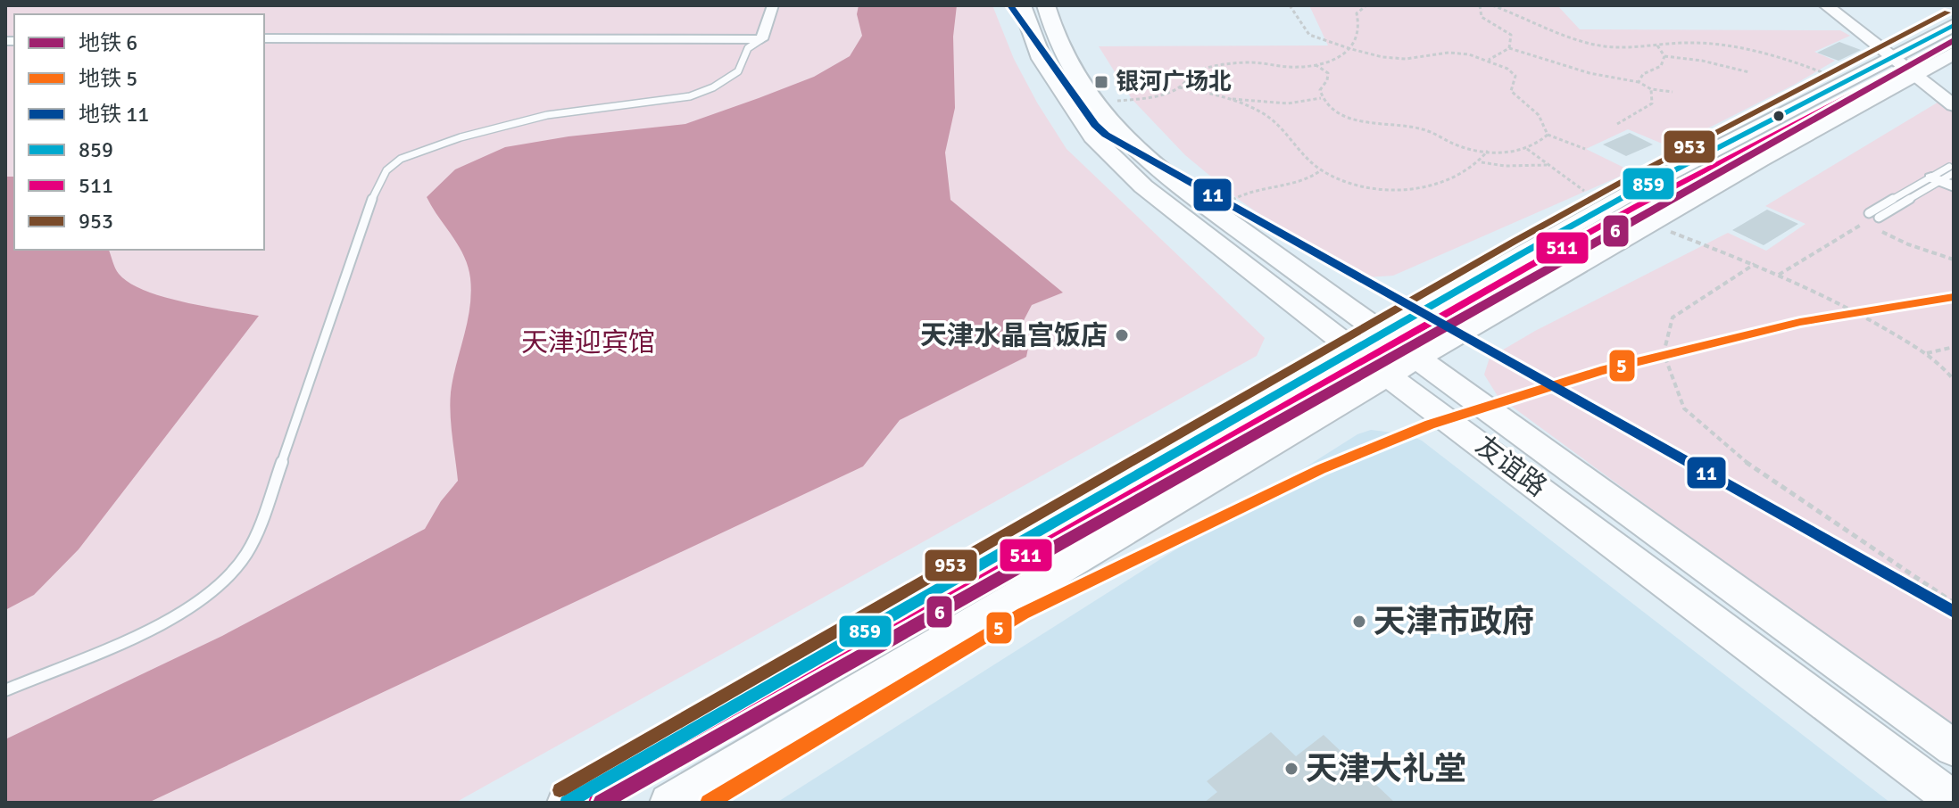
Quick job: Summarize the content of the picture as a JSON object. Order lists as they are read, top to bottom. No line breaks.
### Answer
{"streets":{"main road":["友谊路"]},"parks":["天津迎宾馆"],"places":{"transit":["银河广场北"],"other":["天津水晶宫饭店","天津市政府","天津大礼堂"]},"lines":["metro line 11","transit line 953","transit line 859","metro line 6","transit line 511","metro line 5"],"legend":["地铁 6","地铁 5","地铁 11","859","511","953"]}
